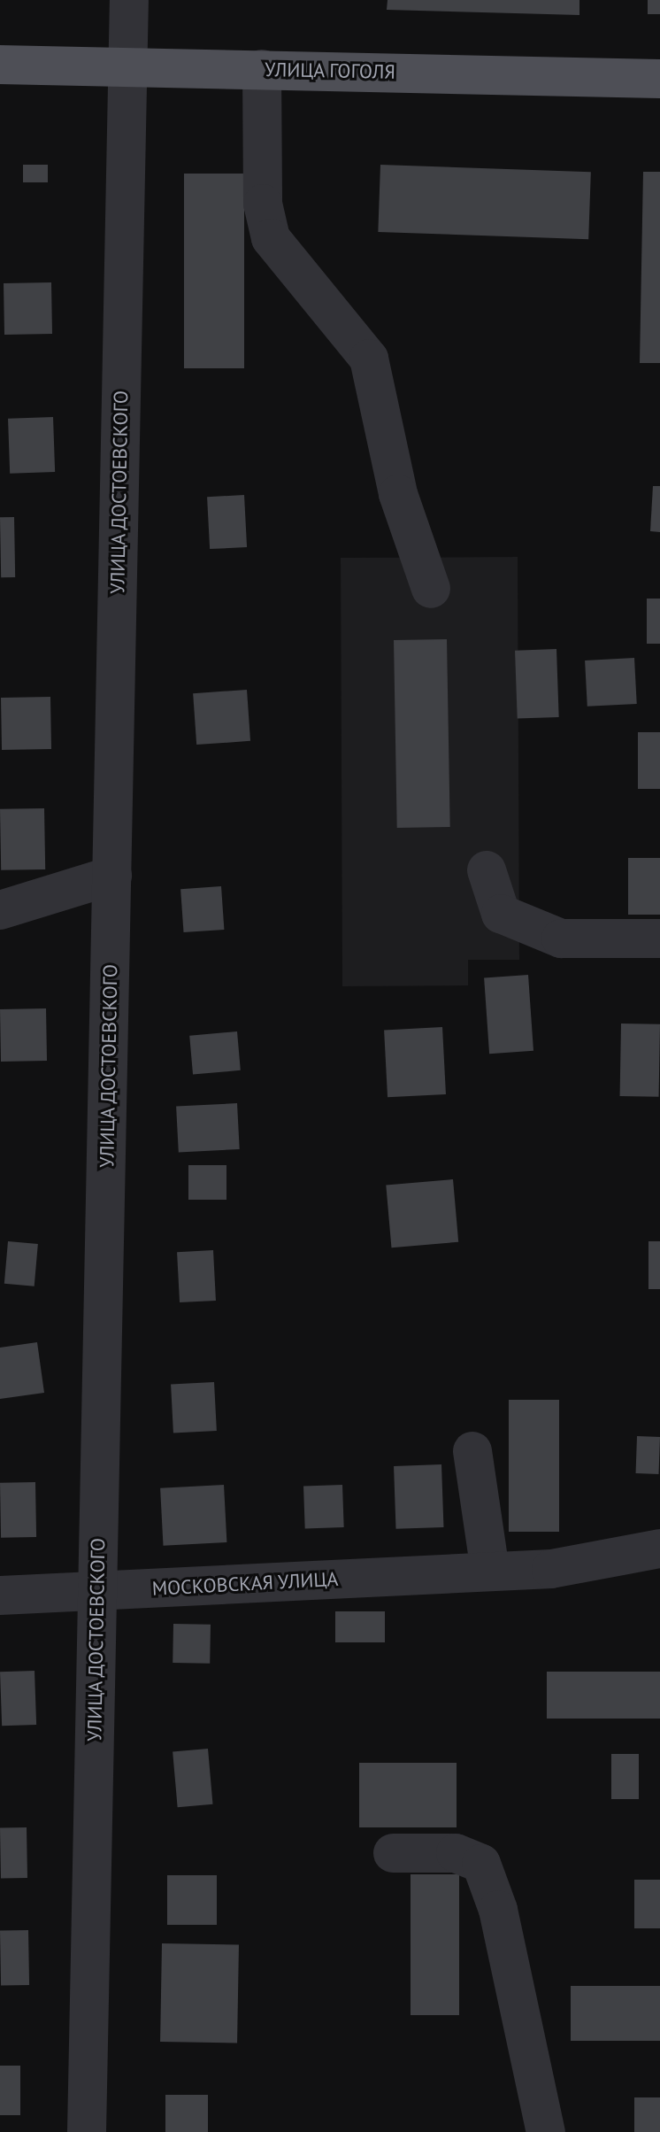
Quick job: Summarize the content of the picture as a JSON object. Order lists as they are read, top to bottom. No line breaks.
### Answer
{"streets":{"main road":["УЛИЦА ГОГОЛЯ"],"street":["УЛИЦА ДОСТОЕВСКОГО","МОСКОВСКАЯ УЛИЦА"]},"crossings":[["УЛИЦА ГОГОЛЯ","УЛИЦА ДОСТОЕВСКОГО"],["УЛИЦА ДОСТОЕВСКОГО","МОСКОВСКАЯ УЛИЦА"]]}
